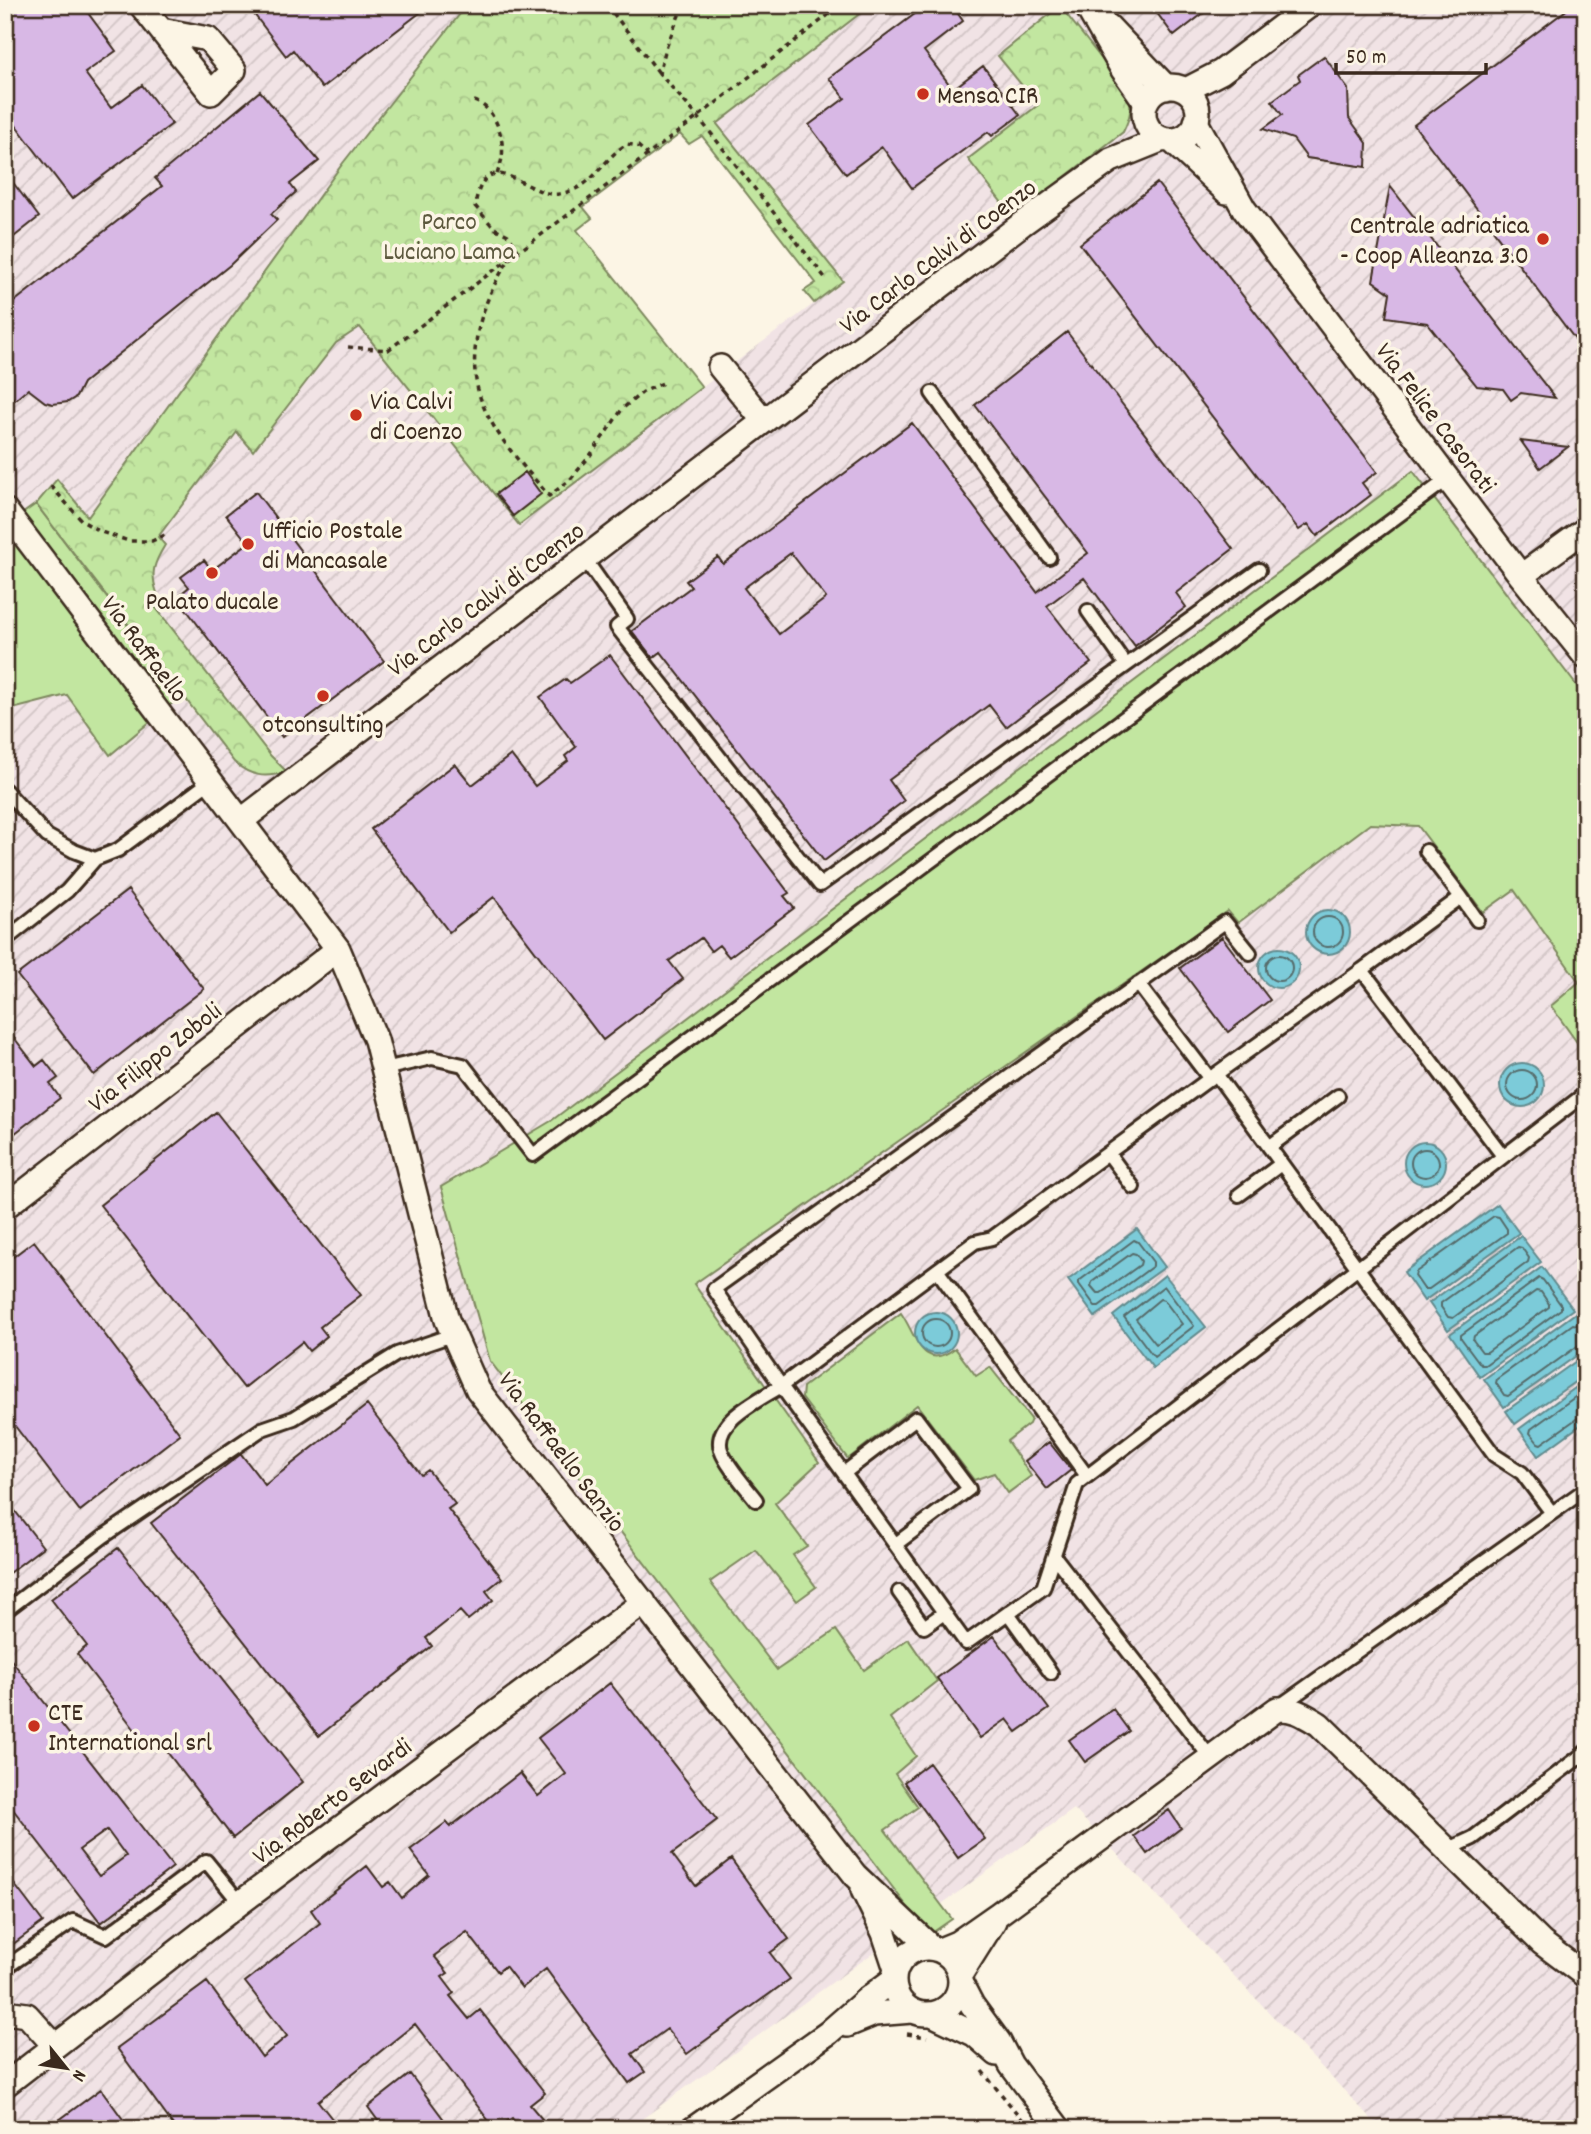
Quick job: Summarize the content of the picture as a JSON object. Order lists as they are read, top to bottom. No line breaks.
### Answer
{"streets":{"street":["Via Carlo Calvi di Coenzo","Via Felice Casorati","Via Raffaello","Via Filippo Zoboli","Via Raffaello Sanzio","Via Roberto Sevardi"]},"crossings":[["Via Carlo Calvi di Coenzo","Via Felice Casorati"],["Via Carlo Calvi di Coenzo","Via Raffaello"],["Via Carlo Calvi di Coenzo","Via Raffaello Sanzio"],["Via Raffaello","Via Raffaello Sanzio"],["Via Filippo Zoboli","Via Raffaello Sanzio"],["Via Raffaello Sanzio","Via Roberto Sevardi"]],"parks":["Parco Luciano Lama"],"places":["Mensa CIR","Centrale adriatica - Coop Alleanza 3.0","Via Calvi di Coenzo","Ufficio Postale di Mancasale","Palato ducale","otconsulting","CTE International srl"],"scale_bar":"50 m","north":"bottom right"}
